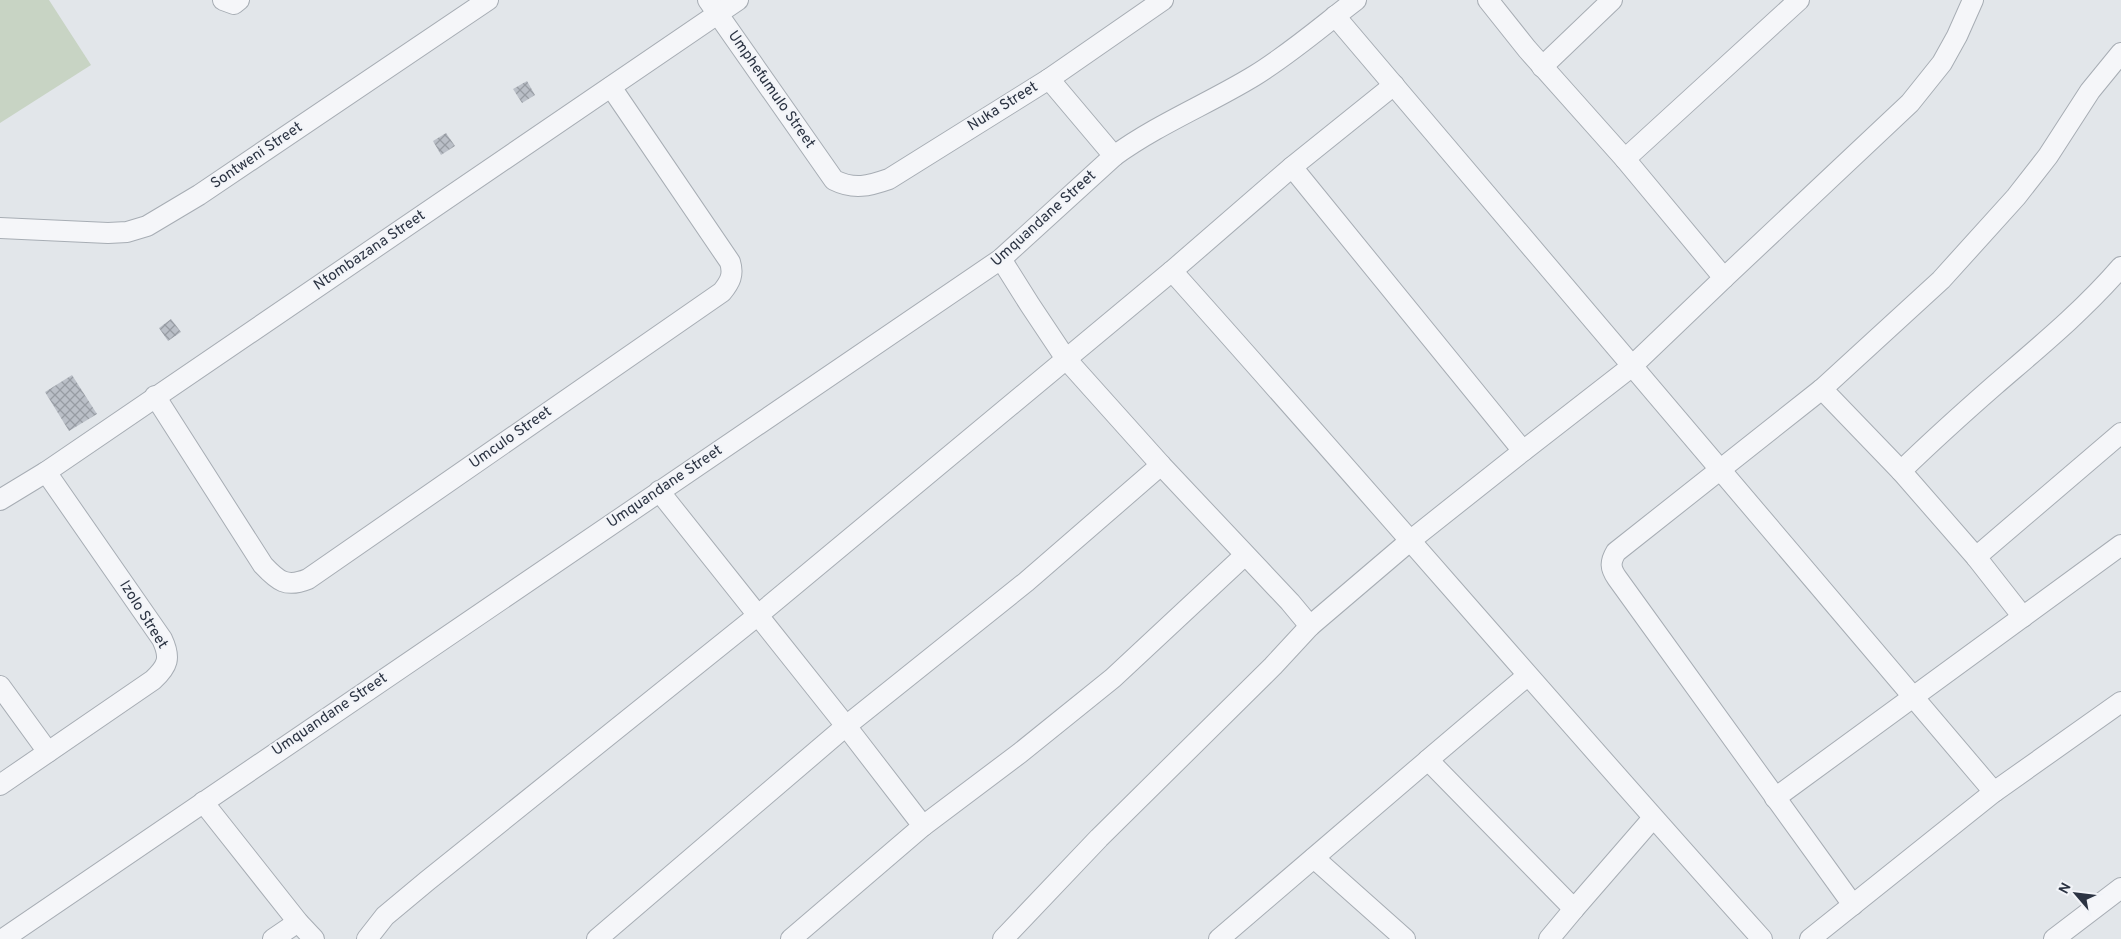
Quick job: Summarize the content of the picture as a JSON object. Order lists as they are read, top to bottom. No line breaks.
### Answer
{"streets":{"street":["Umphefumulo Street","Nuka Street","Sontweni Street","Umquandane Street","Ntombazana Street","Umculo Street","Izolo Street"]},"crossings":[["Umphefumulo Street","Nuka Street"],["Umphefumulo Street","Ntombazana Street"],["Ntombazana Street","Umculo Street"],["Ntombazana Street","Izolo Street"]],"north":"top left"}
